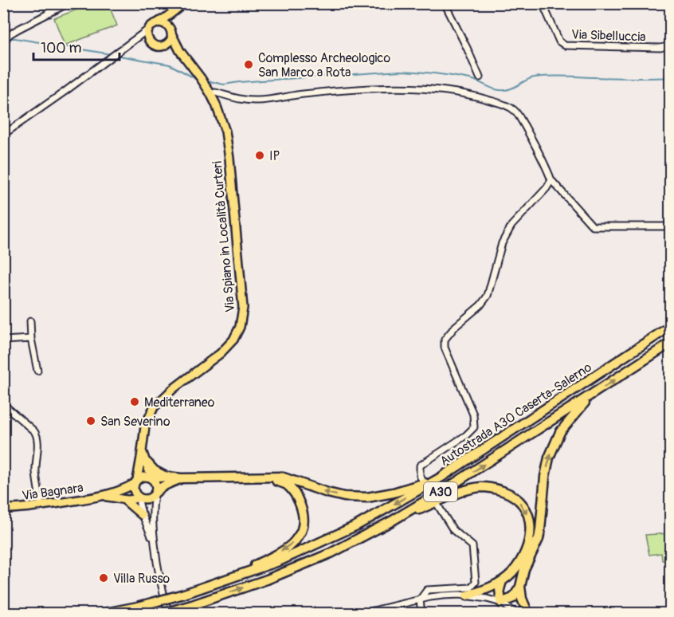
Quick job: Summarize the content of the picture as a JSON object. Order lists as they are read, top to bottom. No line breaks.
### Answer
{"streets":{"highway":["Autostrada A30 Caserta-Salerno","A30"],"main road":["Via Spiano in Località Curteri","Via Bagnara"],"street":["Via Sibelluccia"]},"crossings":[["Via Spiano in Località Curteri","Via Bagnara"]],"places":["Complesso Archeologico San Marco a Rota","IP","Mediterraneo","San Severino","Villa Russo"],"scale_bar":"100 m"}
